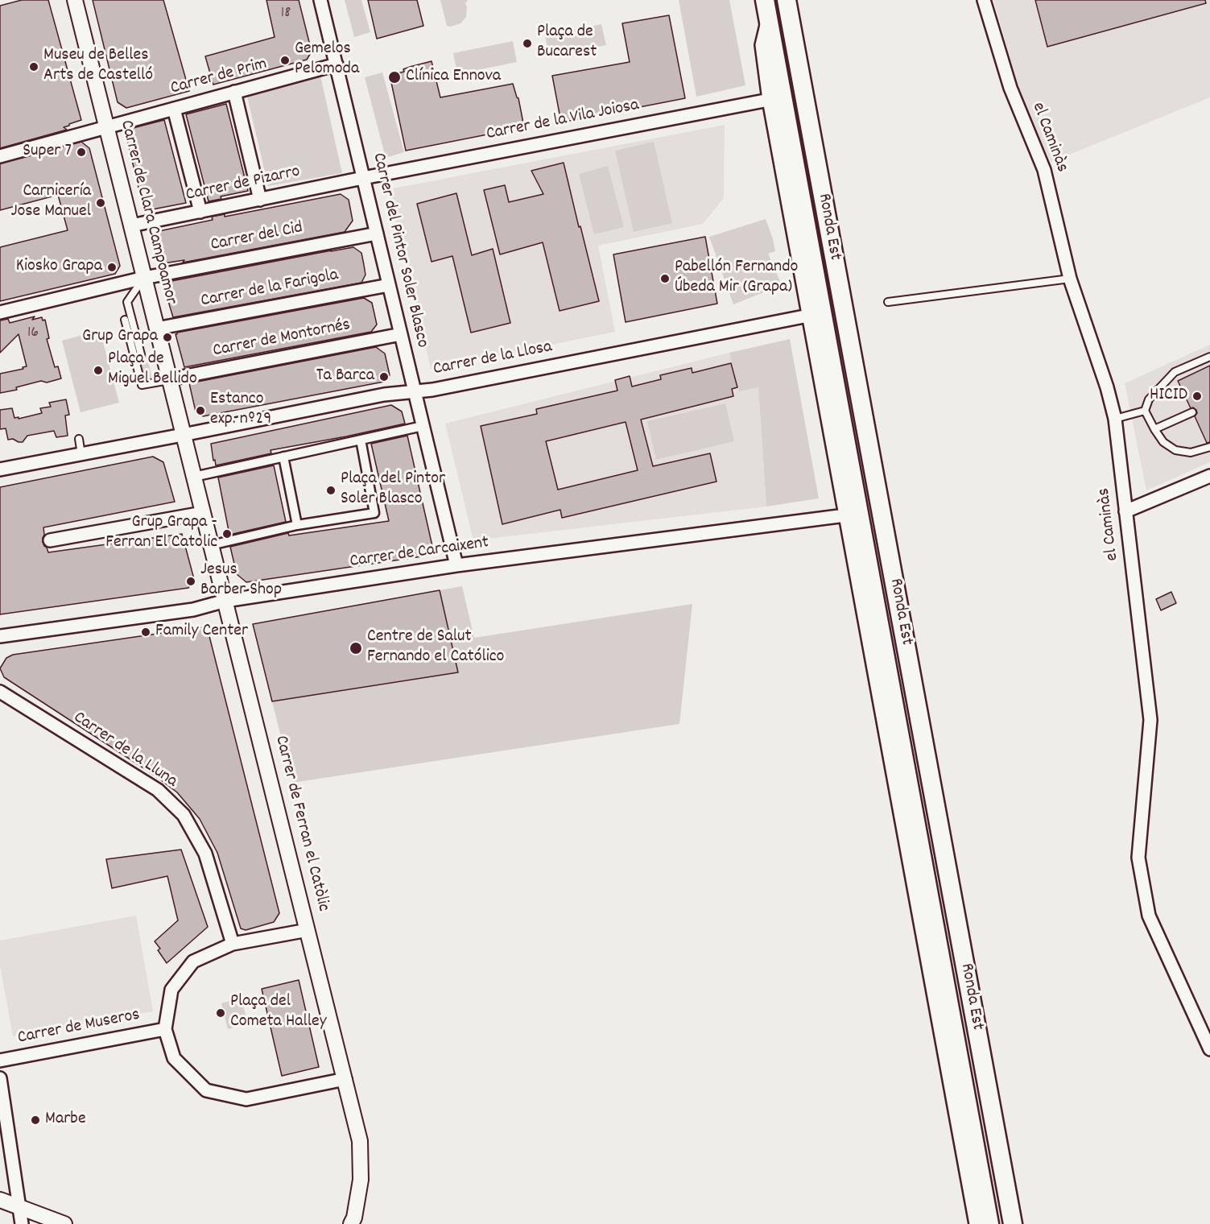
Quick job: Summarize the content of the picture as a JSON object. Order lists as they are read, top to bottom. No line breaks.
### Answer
{"streets":{"main road":["Ronda Est"],"street":["Carrer de Prim","Carrer de la Vila Joiosa","el Caminàs","Carrer de Pizarro","Carrer de Clara Campoamor","Carrer del Cid","Carrer del Pintor Soler Blasco","Carrer de la Farigola","Carrer de Montornés","Carrer de la Llosa","Carrer de Carcaixent","Carrer de la Lluna","Carrer de Ferran el Catòlic","Carrer de Museros"]},"crossings":[["Carrer de Prim","Carrer de Clara Campoamor"],["Carrer de Prim","Carrer del Pintor Soler Blasco"],["Carrer de la Vila Joiosa","Carrer de Pizarro"],["Carrer de la Vila Joiosa","Ronda Est"],["Carrer de la Vila Joiosa","Carrer del Pintor Soler Blasco"],["Carrer de Pizarro","Carrer de Clara Campoamor"],["Carrer de Pizarro","Carrer del Pintor Soler Blasco"],["Carrer de Clara Campoamor","Carrer del Cid"],["Carrer de Clara Campoamor","Carrer de la Farigola"],["Carrer de Clara Campoamor","Carrer de Montornés"],["Carrer de Clara Campoamor","Carrer de la Llosa"],["Carrer de Clara Campoamor","Carrer de Ferran el Catòlic"],["Ronda Est","Carrer de la Llosa"],["Ronda Est","Carrer de Carcaixent"],["Carrer del Cid","Carrer del Pintor Soler Blasco"],["Carrer del Pintor Soler Blasco","Carrer de la Farigola"],["Carrer del Pintor Soler Blasco","Carrer de Montornés"],["Carrer del Pintor Soler Blasco","Carrer de la Llosa"],["Carrer del Pintor Soler Blasco","Carrer de Carcaixent"],["Carrer de la Llosa","Carrer de Ferran el Catòlic"],["Carrer de Carcaixent","Carrer de Ferran el Catòlic"]],"places":["Plaça de Bucarest","Gemelos Pelomoda","Museu de Belles Arts de Castelló","Clínica Ennova","Super 7","Carnicería Jose Manuel","Kiosko Grapa","Pabellón Fernando Úbeda Mir (Grapa)","Grup Grapa","Plaça de Miguel Bellido","Ta Barca","HICID","Estanco exp. nº29","Plaça del Pintor Soler Blasco","Grup Grapa - Ferran El Catolic","Jesus Barber Shop","Family Center","Centre de Salut Fernando el Católico","Plaça del Cometa Halley","Marbe"],"house_numbers":["18","16"]}
